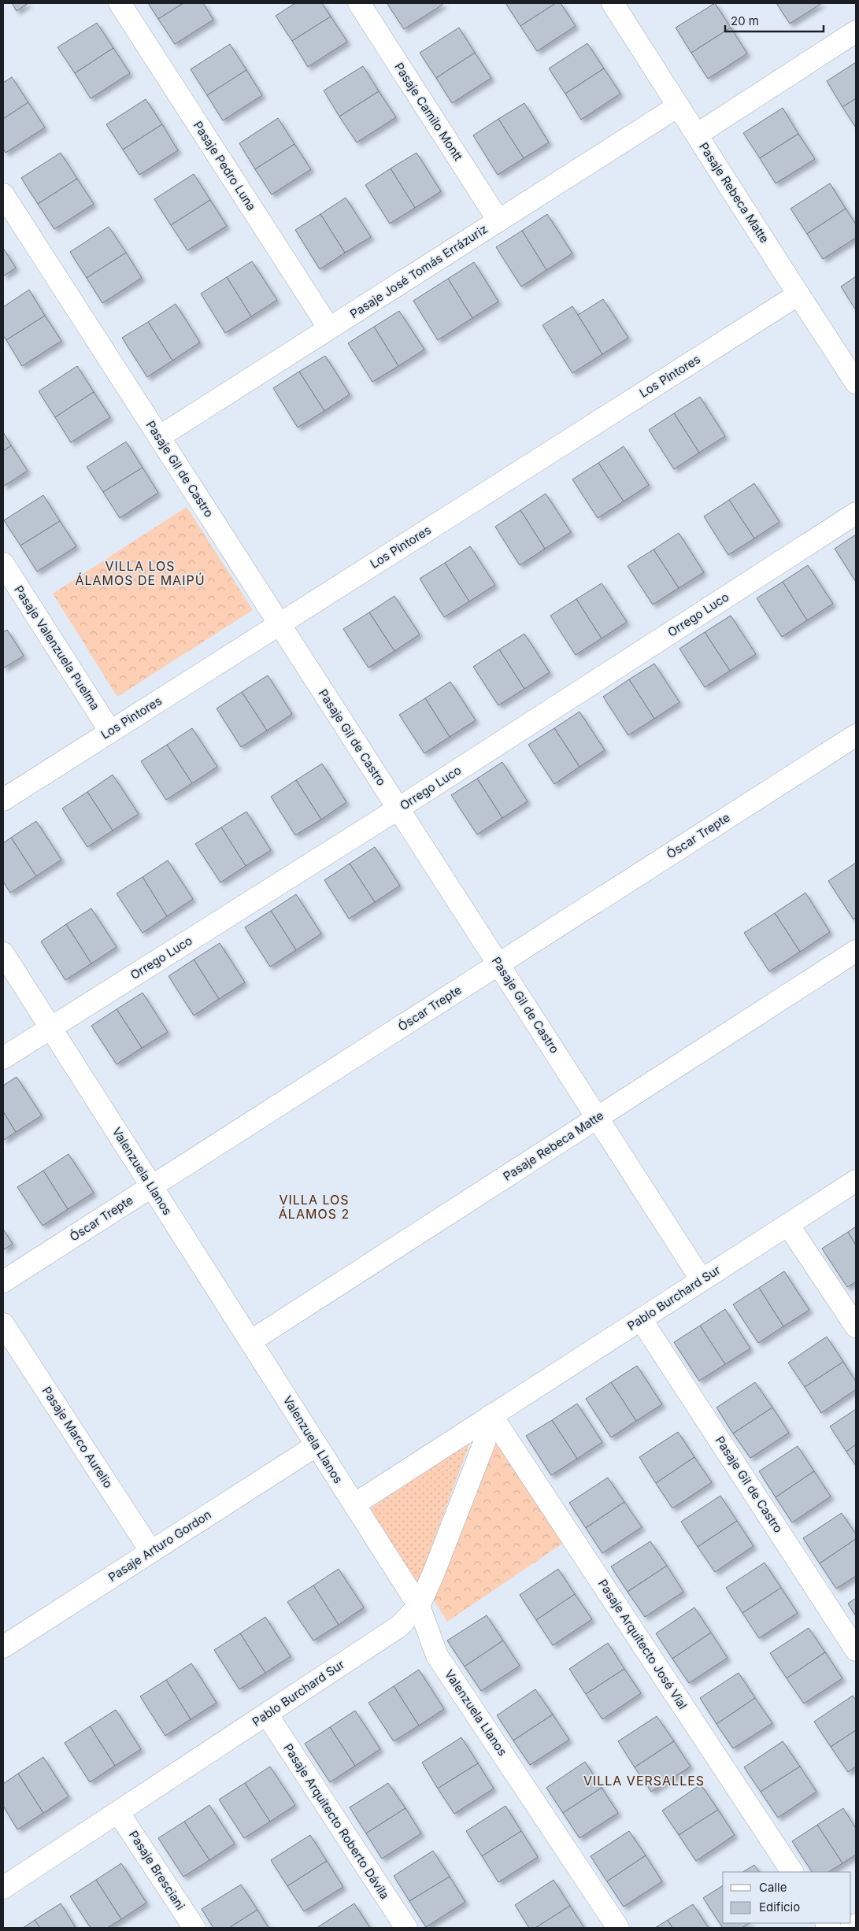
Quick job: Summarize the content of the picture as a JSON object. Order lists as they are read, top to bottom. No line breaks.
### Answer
{"streets":{"street":["Pasaje Camilo Montt","Pasaje Pedro Luna","Pasaje Rebeca Matte","Pasaje José Tomás Errázuriz","Los Pintores","Pasaje Gil de Castro","Orrego Luco","Pasaje Valenzuela Puelma","Óscar Trepte","Valenzuela Llanos","Pablo Burchard Sur","Pasaje Marco Aurelio","Pasaje Arturo Gordon","Pasaje Arquitecto José Vial","Pasaje Arquitecto Roberto Dávila","Pasaje Bresciani"]},"crossings":[["Pasaje Camilo Montt","Pasaje José Tomás Errázuriz"],["Pasaje Pedro Luna","Pasaje José Tomás Errázuriz"],["Pasaje Rebeca Matte","Pasaje José Tomás Errázuriz"],["Pasaje Rebeca Matte","Los Pintores"],["Pasaje Rebeca Matte","Pasaje Gil de Castro"],["Pasaje Rebeca Matte","Valenzuela Llanos"],["Pasaje José Tomás Errázuriz","Pasaje Gil de Castro"],["Los Pintores","Pasaje Gil de Castro"],["Los Pintores","Pasaje Valenzuela Puelma"],["Pasaje Gil de Castro","Orrego Luco"],["Pasaje Gil de Castro","Óscar Trepte"],["Pasaje Gil de Castro","Pablo Burchard Sur"],["Orrego Luco","Valenzuela Llanos"],["Óscar Trepte","Valenzuela Llanos"],["Valenzuela Llanos","Pablo Burchard Sur"],["Valenzuela Llanos","Pasaje Arturo Gordon"],["Pablo Burchard Sur","Pasaje Arquitecto José Vial"],["Pablo Burchard Sur","Pasaje Arquitecto Roberto Dávila"],["Pablo Burchard Sur","Pasaje Bresciani"],["Pasaje Marco Aurelio","Pasaje Arturo Gordon"]],"districts":["VILLA LOS ÁLAMOS DE MAIPÚ","VILLA LOS ÁLAMOS 2","VILLA VERSALLES"],"legend":["Calle","Edificio"],"scale_bar":"20 m"}
